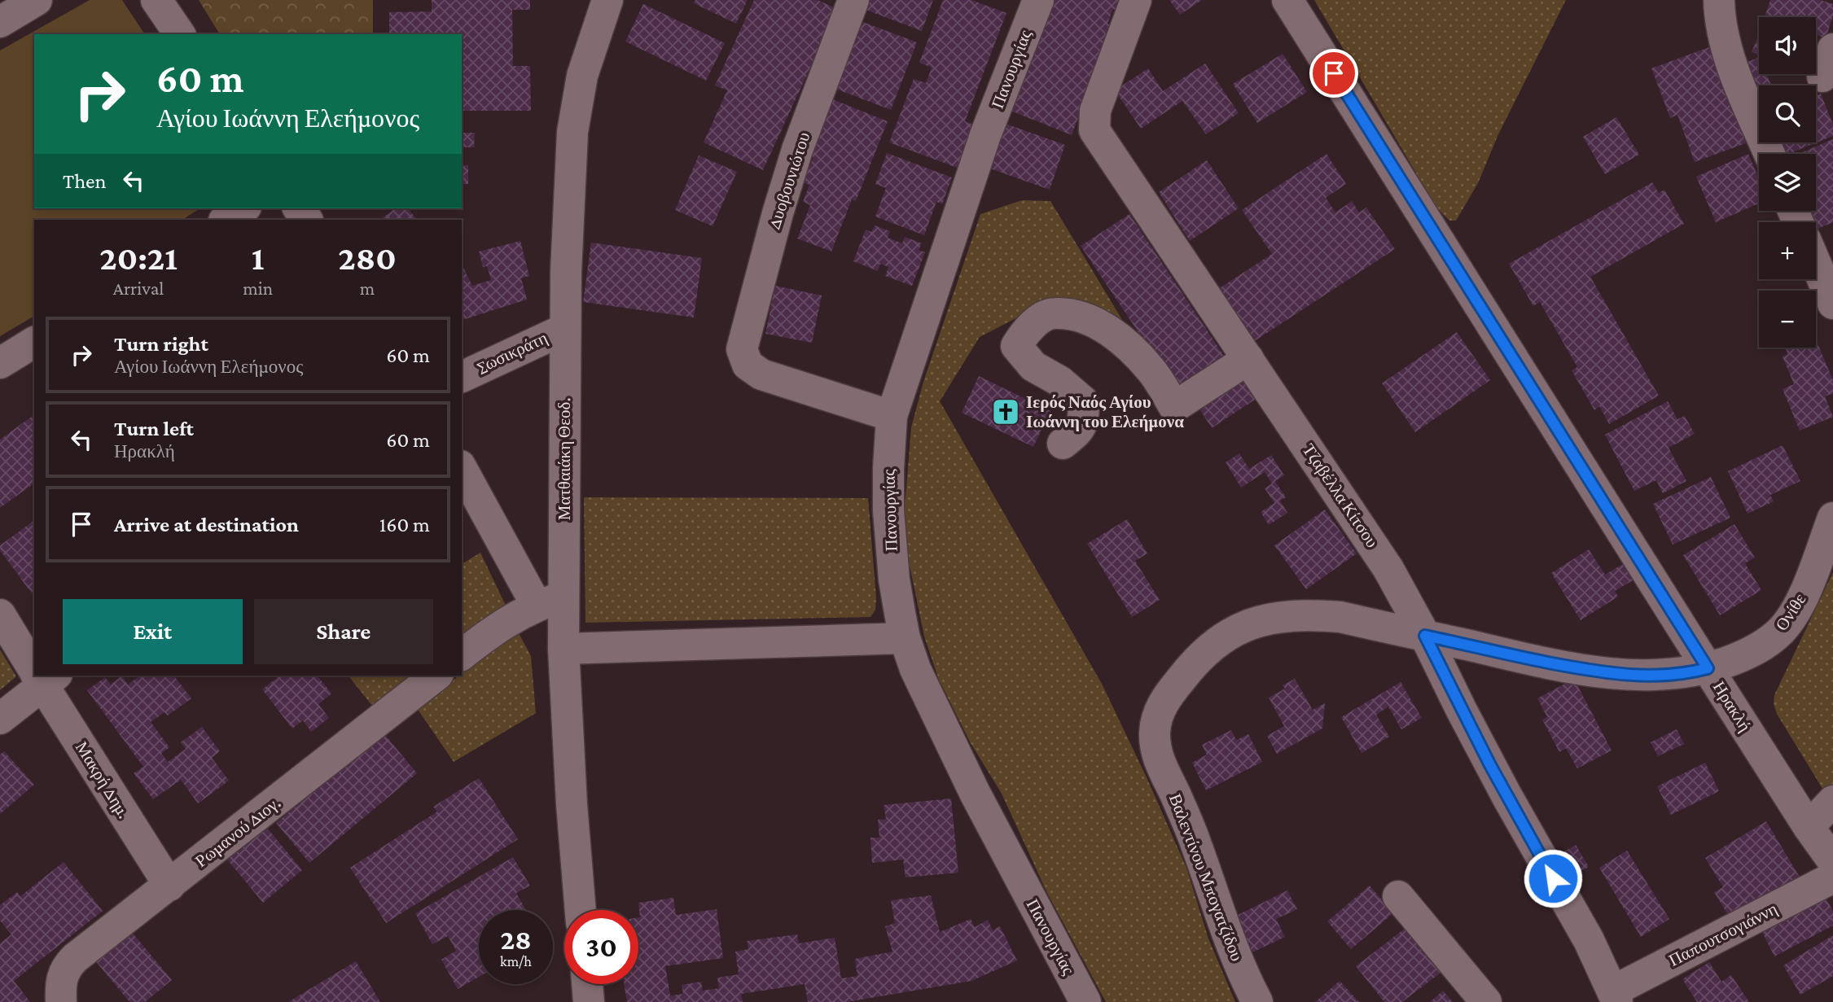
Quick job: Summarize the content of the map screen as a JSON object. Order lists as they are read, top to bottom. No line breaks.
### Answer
{"streets":{"street":["Πανουργίας","Δυοβουνιώτου","Σωσικράτη","Ματθαιάκη Θεοδ.","Τζαβέλλα Κίτσου","Ονίθε","Ηρακλή","Μακρή Δημ.","Ρωμανού Διογ.","Βαλεντίνου Μπογατζίδου","Παπουτσογιάννη"]},"crossings":[["Πανουργίας","Δυοβουνιώτου"],["Σωσικράτη","Ματθαιάκη Θεοδ."],["Τζαβέλλα Κίτσου","Ονίθε"],["Τζαβέλλα Κίτσου","Παπουτσογιάννη"],["Ονίθε","Ηρακλή"],["Ονίθε","Βαλεντίνου Μπογατζίδου"],["Μακρή Δημ.","Ρωμανού Διογ."]],"places":{"church":["Ιερός Ναός Αγίου Ιωάννη του Ελεήμονα"]},"page":{"map_buttons":["+","−"],"turn":["60 m","Αγίου Ιωάννη Ελεήμονος"],"then":"Then","eta":["20:21","Arrival","1","min","280","m"],"list":[{"name":"Turn right","note":"Αγίου Ιωάννη Ελεήμονος","value":"60 m"},{"name":"Turn left","note":"Ηρακλή","value":"60 m"},{"name":"Arrive at destination","value":"160 m"}],"buttons":["Exit","Share"],"speed":"28 km/h","limit":"30"}}
